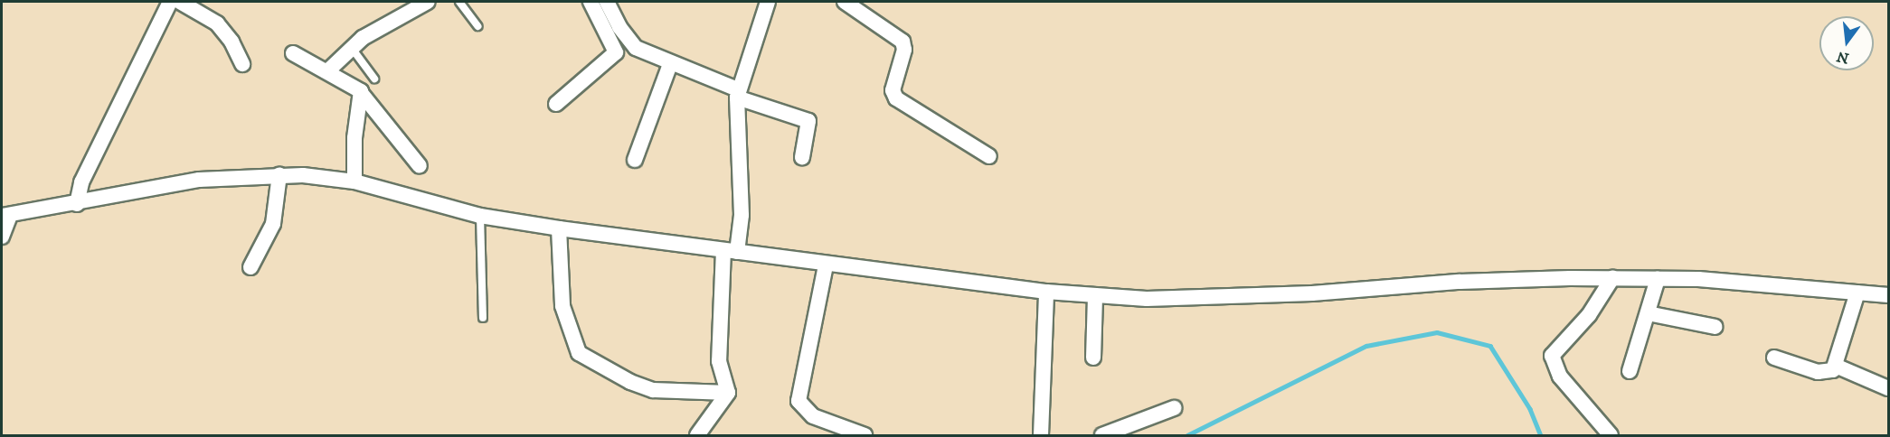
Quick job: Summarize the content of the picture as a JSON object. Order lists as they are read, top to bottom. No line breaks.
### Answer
{"north":"bottom"}
